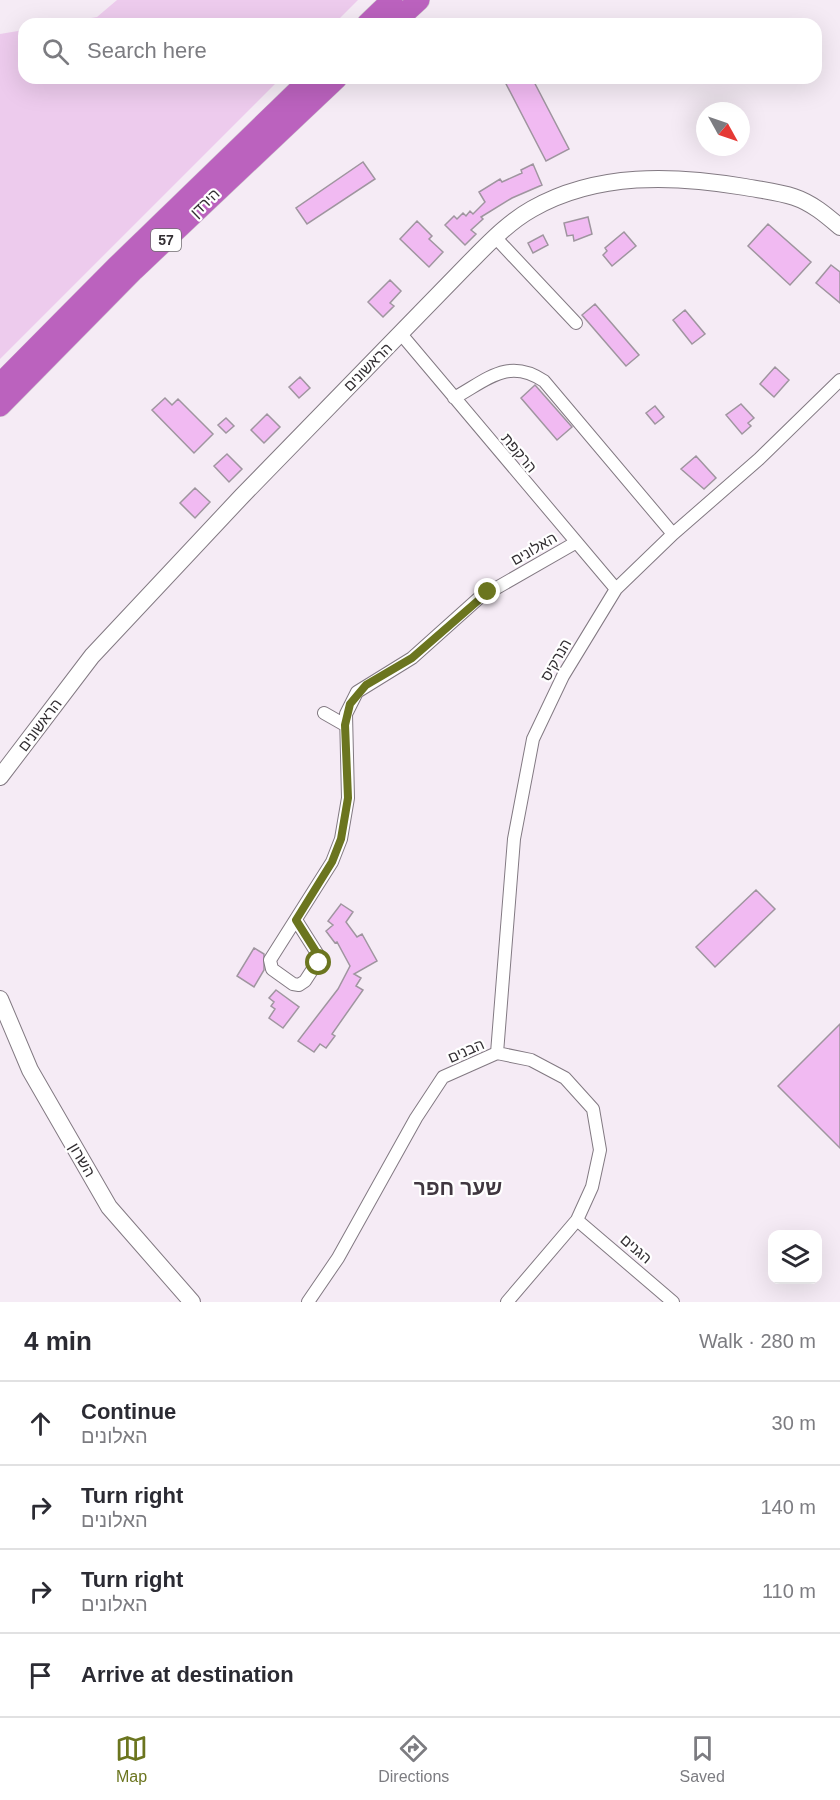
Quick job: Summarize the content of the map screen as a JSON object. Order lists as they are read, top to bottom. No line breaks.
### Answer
{"streets":{"highway":["הירדן","57"],"street":["הראשונים","הרקפת","האלונים","הנרקיס","הבנים","השרון","הגנים"]},"crossings":[["הראשונים","הרקפת"],["הרקפת","האלונים"],["הרקפת","הנרקיס"],["הנרקיס","הבנים"],["הבנים","הגנים"]],"districts":["שער חפר"],"north":"bottom right","page":{"search":"Search here","heading":["4 min","Walk · 280 m"],"list":[["Continue","האלונים","30 m"],["Turn right","האלונים","140 m"],["Turn right","האלונים","110 m"],"Arrive at destination"],"nav":["Map","Directions","Saved"]}}
